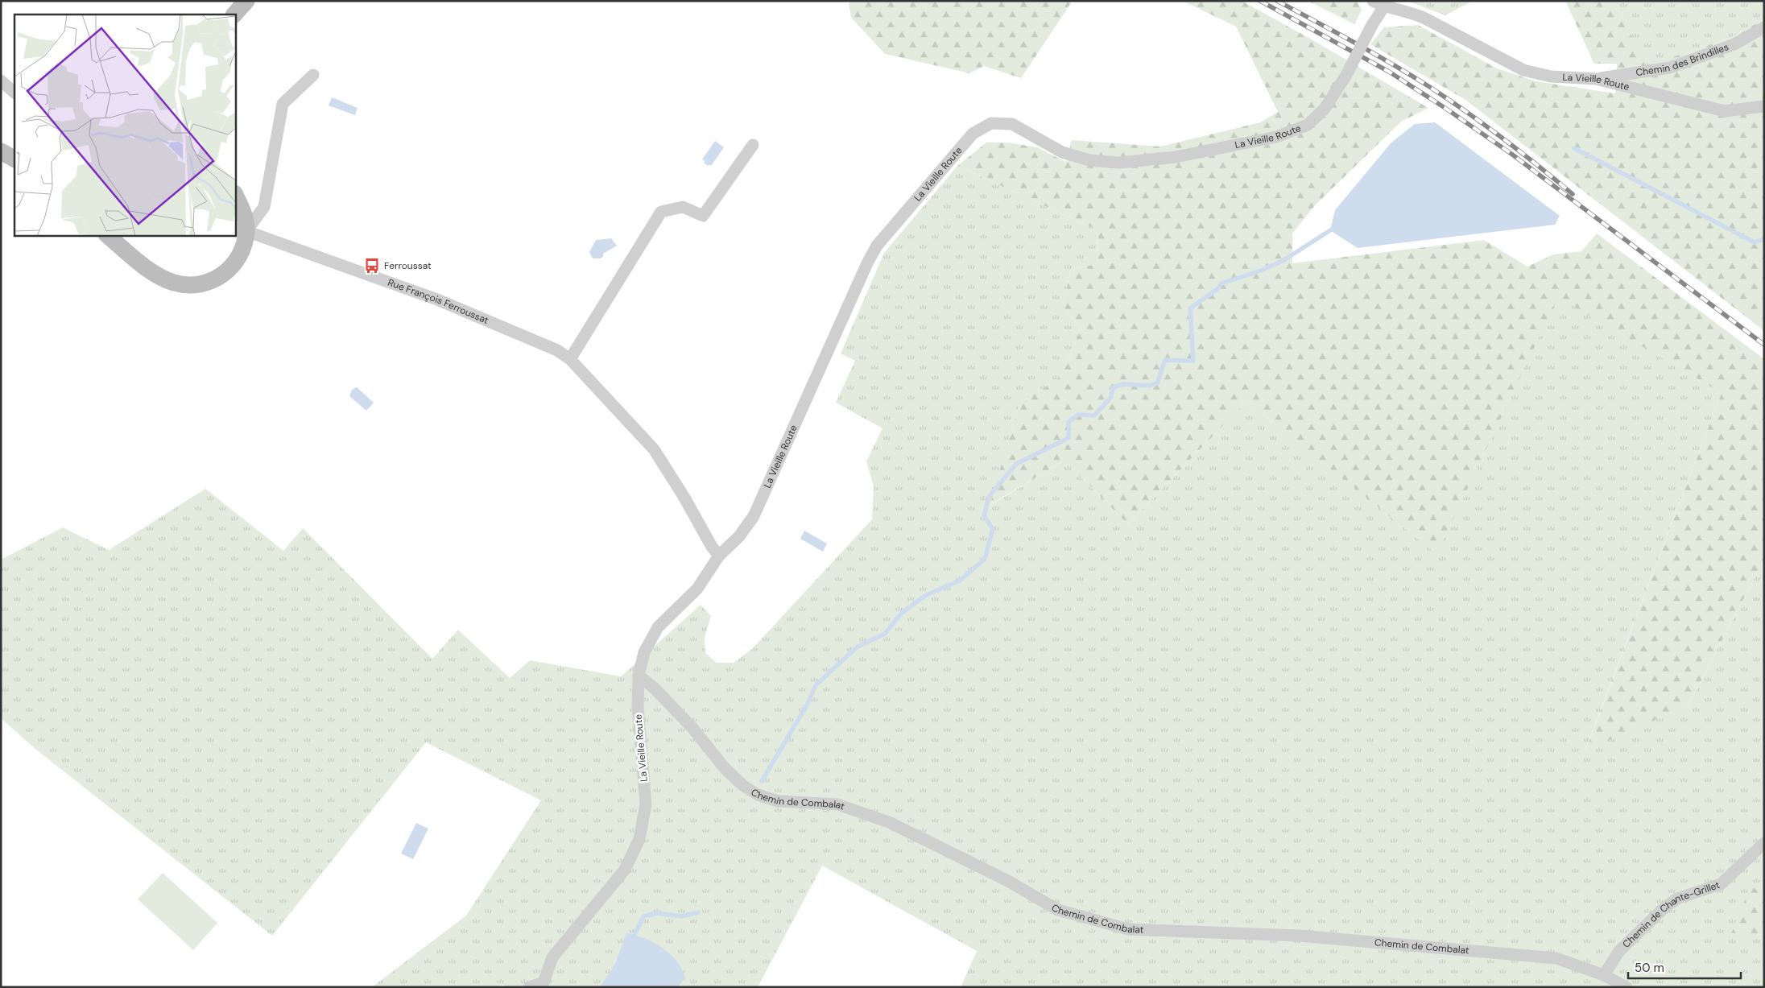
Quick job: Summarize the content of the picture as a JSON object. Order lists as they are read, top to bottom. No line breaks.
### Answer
{"streets":{"street":["Chemin des Brindilles","La Vieille Route","Rue François Ferroussat","Chemin de Combalat","Chemin de Chante-Grillet"]},"crossings":[["Chemin des Brindilles","La Vieille Route"],["La Vieille Route","Rue François Ferroussat"],["La Vieille Route","Chemin de Combalat"],["Chemin de Combalat","Chemin de Chante-Grillet"]],"places":{"bus stop":["Ferroussat"]},"scale_bar":"50 m"}
